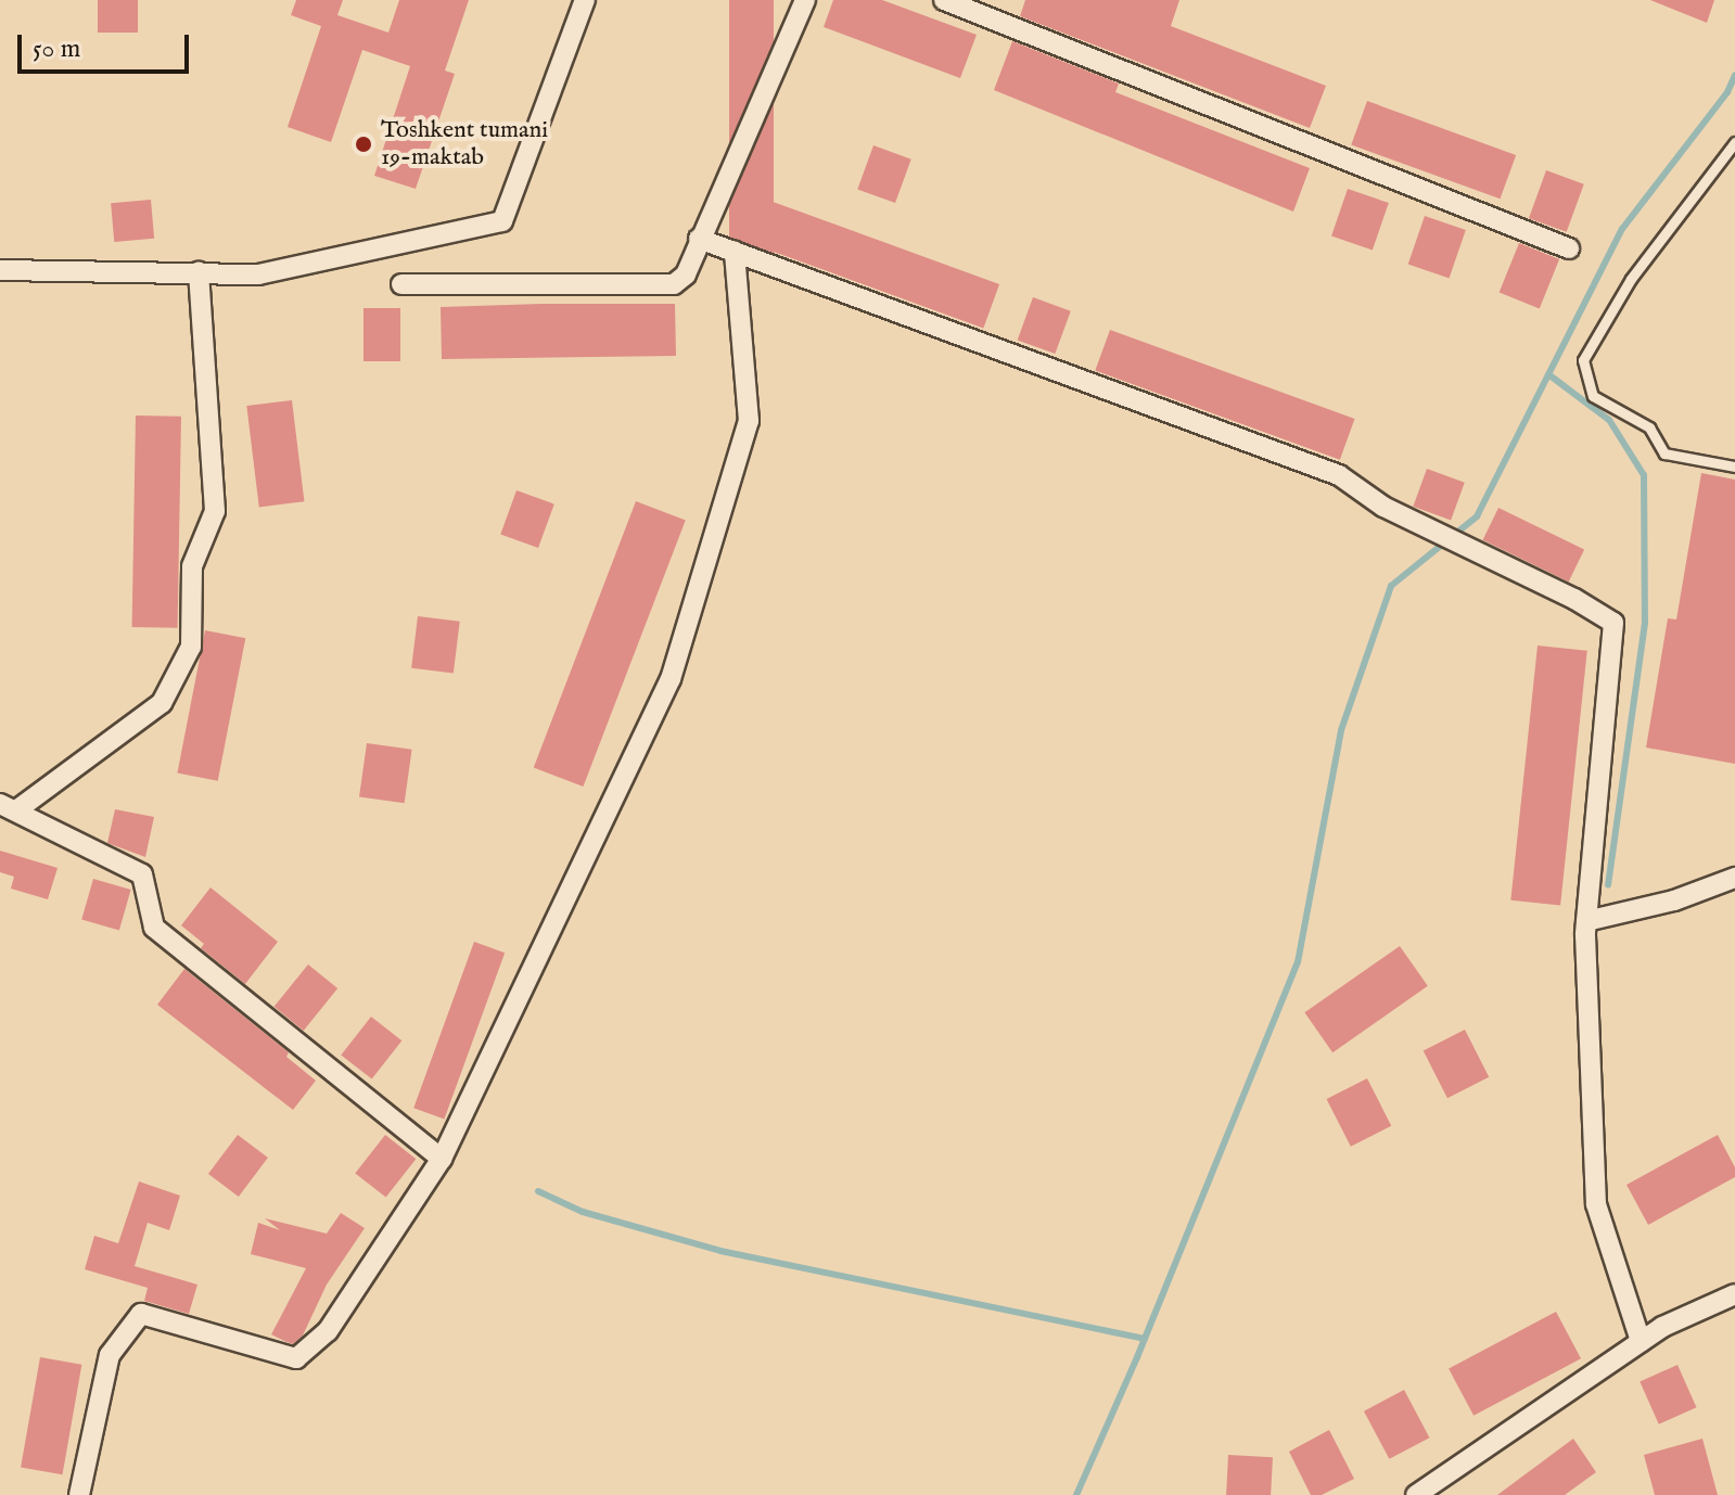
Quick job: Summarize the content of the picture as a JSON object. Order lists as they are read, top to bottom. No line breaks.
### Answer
{"places":["Toshkent tumani 19-maktab"],"scale_bar":"50 m"}
